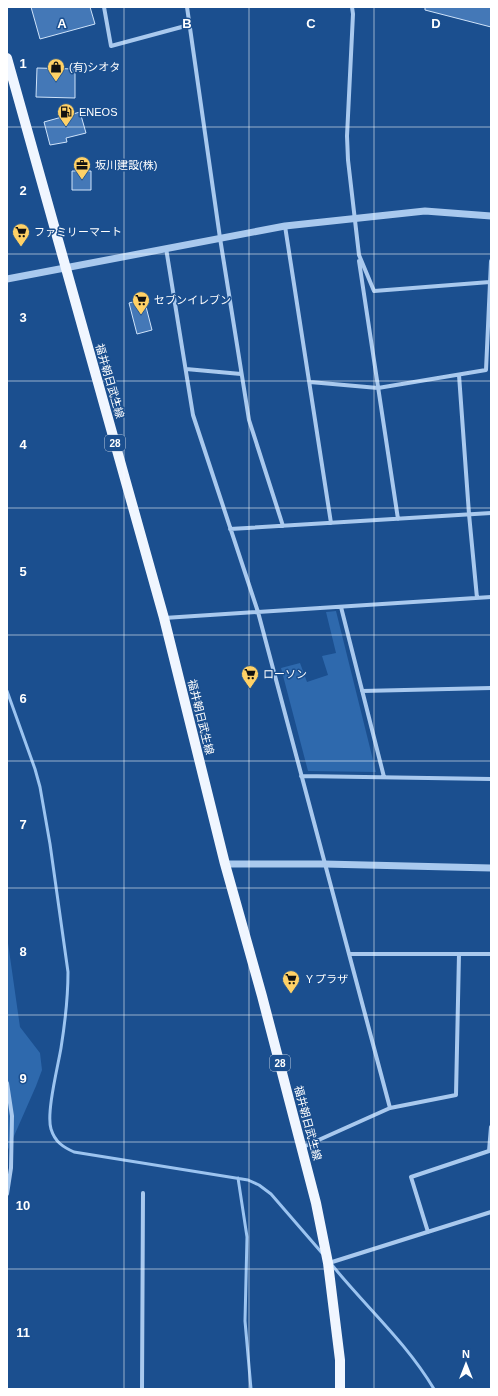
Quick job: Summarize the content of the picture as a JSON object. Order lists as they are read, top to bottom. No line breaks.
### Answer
{"streets":{"main road":["福井朝日武生線","28"]},"places":{"shop":["(有)シオタ"],"fuel station":["ENEOS"],"office":["坂川建設(株)"],"supermarket":["ファミリーマート","セブンイレブン","ローソン","Ｙプラザ"]},"north":"top","grid":{"columns":["A","B","C","D"],"rows":["1","2","3","4","5","6","7","8","9","10","11"]}}
